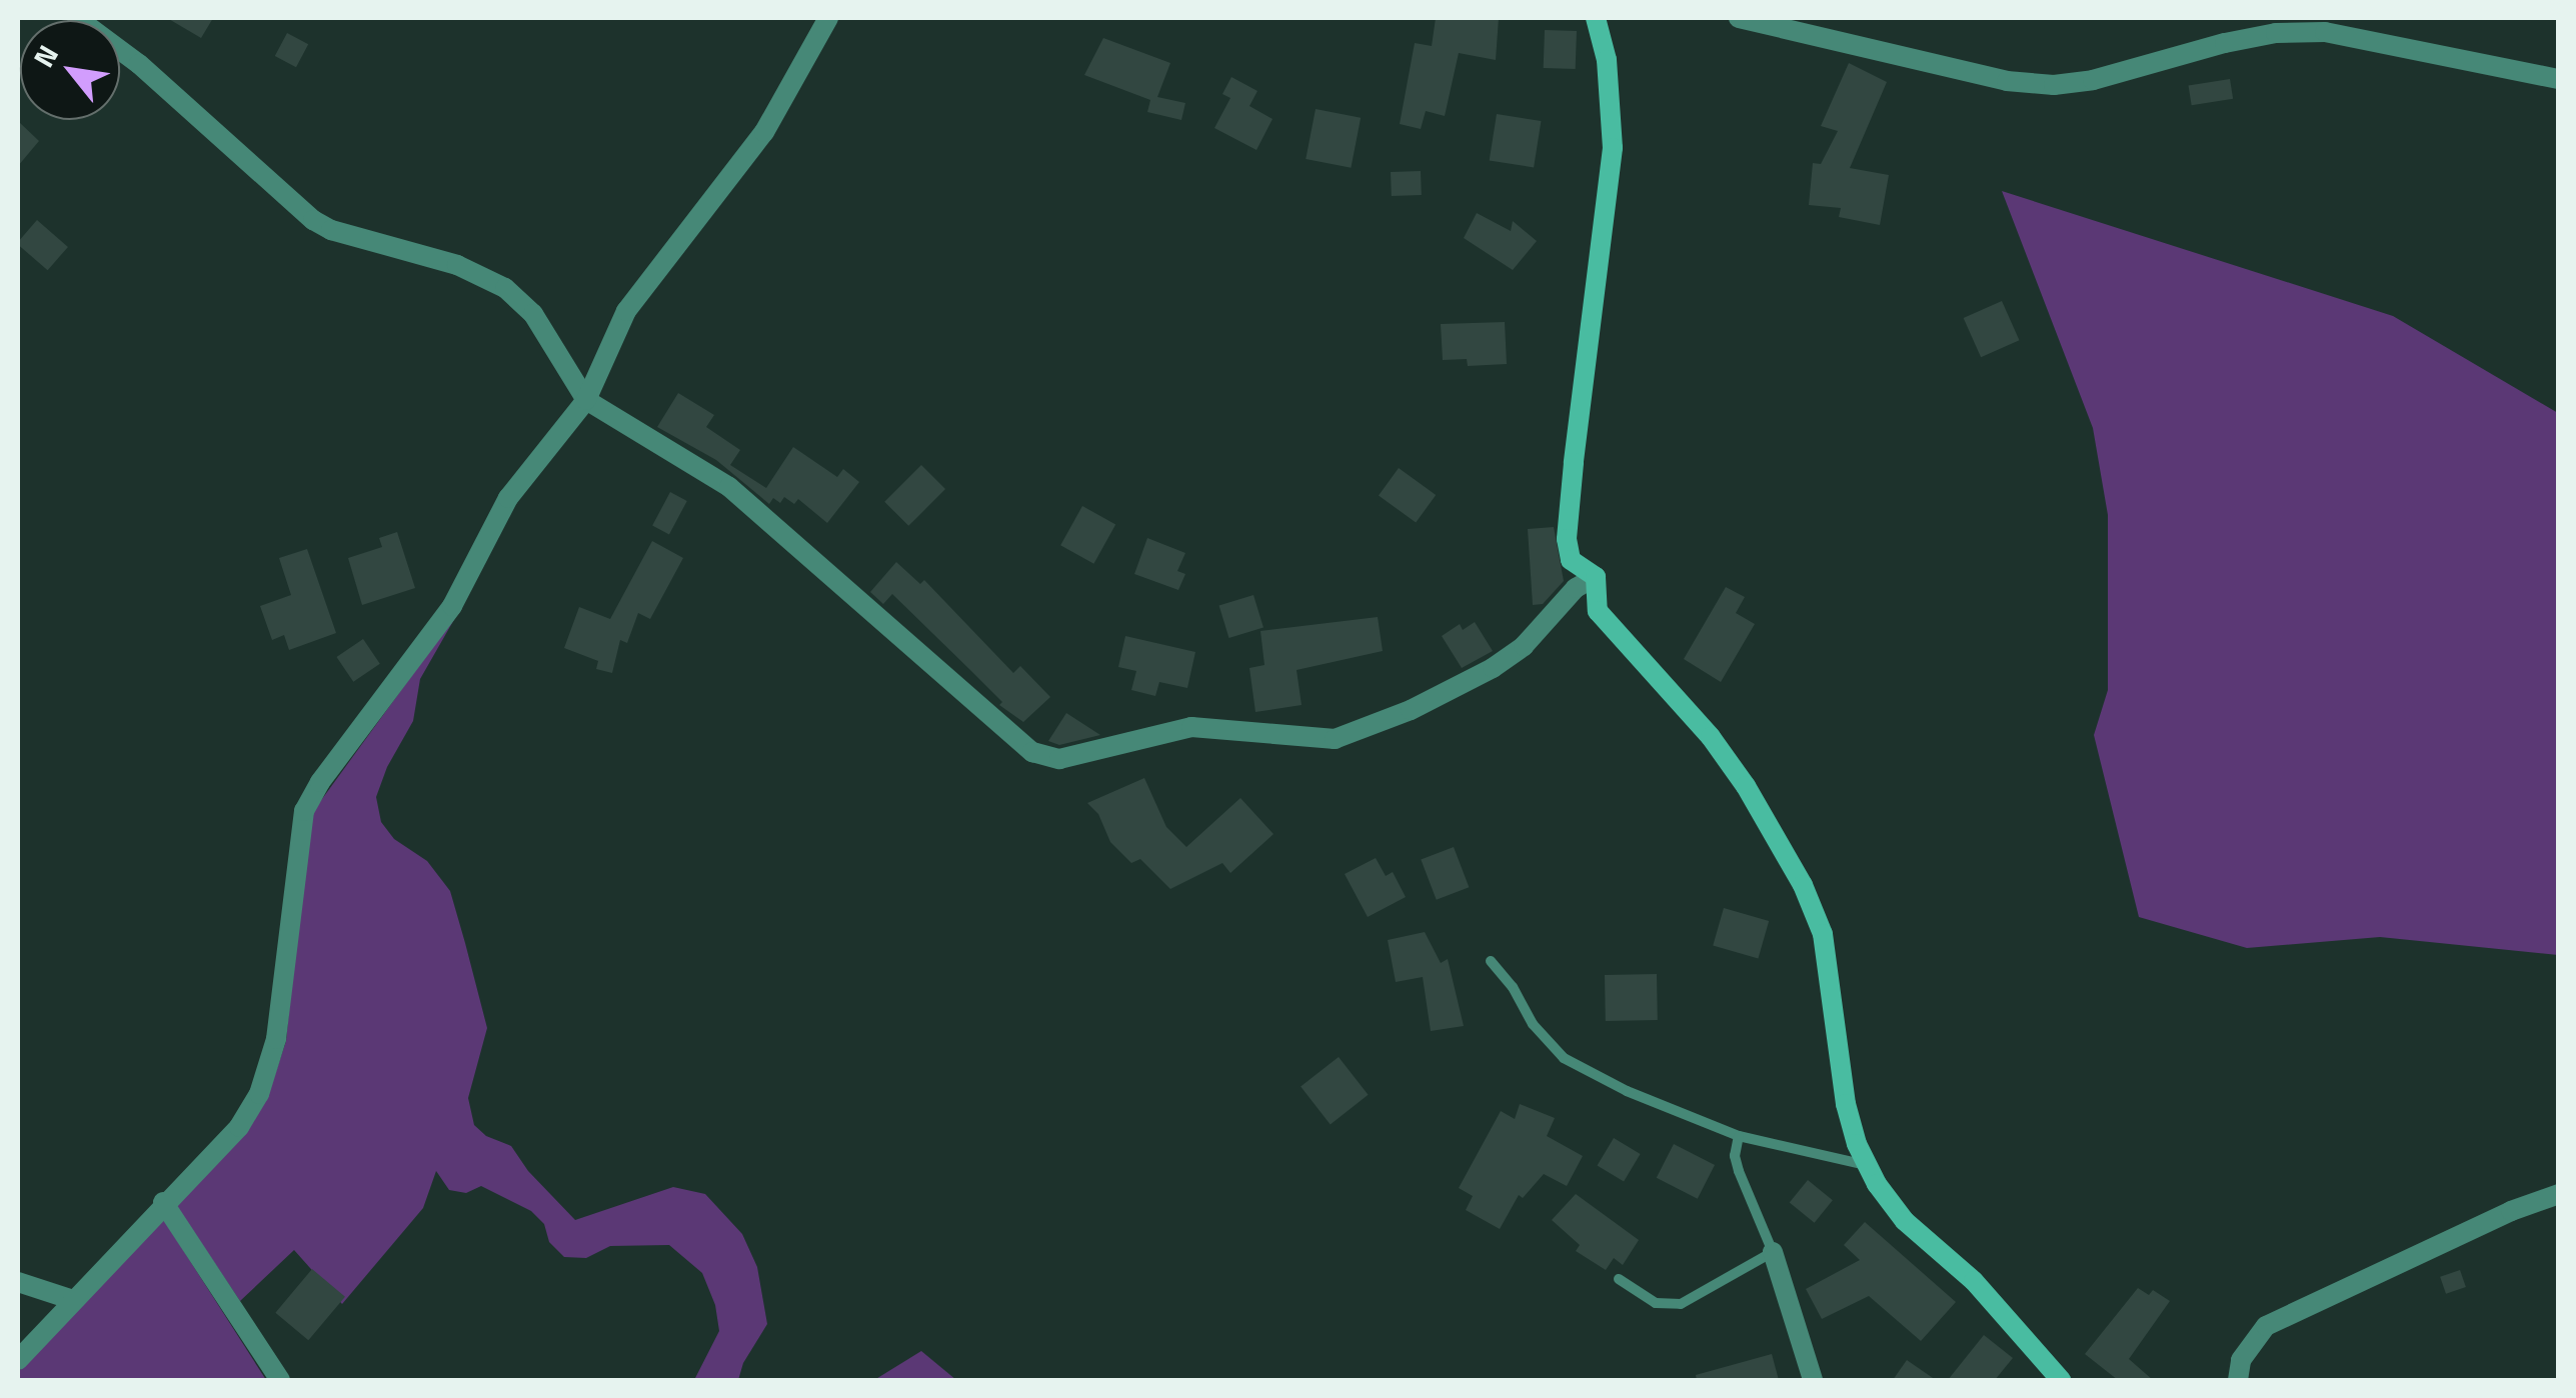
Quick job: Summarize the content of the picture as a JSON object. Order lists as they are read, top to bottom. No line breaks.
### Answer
{"north":"top left"}
